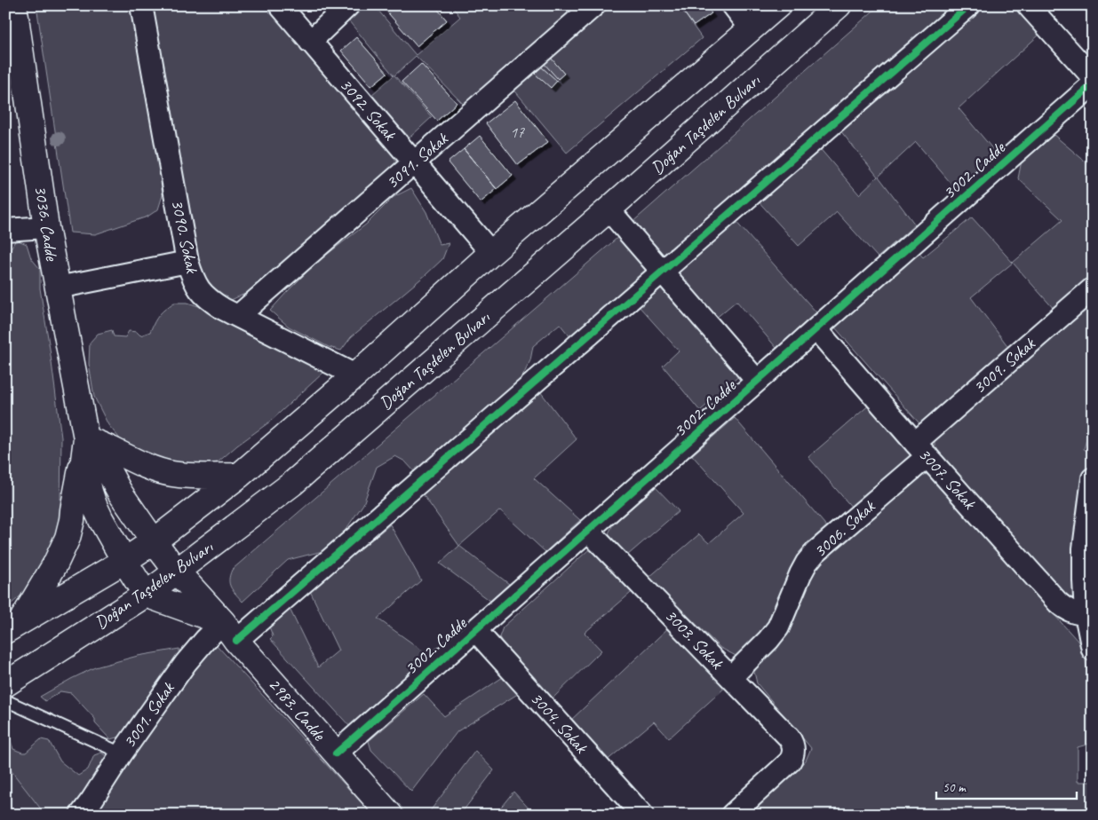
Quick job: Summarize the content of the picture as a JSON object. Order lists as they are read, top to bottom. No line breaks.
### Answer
{"streets":{"main road":["Doğan Taşdelen Bulvarı","3036. Cadde","2983. Cadde"],"street":["3092. Sokak","3091. Sokak","3002. Cadde","3090. Sokak","3009. Sokak","3007. Sokak","3006. Sokak","3003. Sokak","3001. Sokak","3004. Sokak"]},"crossings":[["3092. Sokak","Doğan Taşdelen Bulvarı"],["3092. Sokak","3091. Sokak"],["Doğan Taşdelen Bulvarı","3036. Cadde"],["Doğan Taşdelen Bulvarı","3090. Sokak"],["Doğan Taşdelen Bulvarı","2983. Cadde"],["3091. Sokak","3090. Sokak"],["3002. Cadde","3007. Sokak"],["3002. Cadde","3003. Sokak"],["3002. Cadde","2983. Cadde"],["3002. Cadde","3004. Sokak"],["3036. Cadde","2983. Cadde"],["3009. Sokak","3007. Sokak"],["3009. Sokak","3006. Sokak"],["3007. Sokak","3006. Sokak"],["3006. Sokak","3003. Sokak"],["2983. Cadde","3001. Sokak"]],"house_numbers":["17"],"scale_bar":"50 m"}
